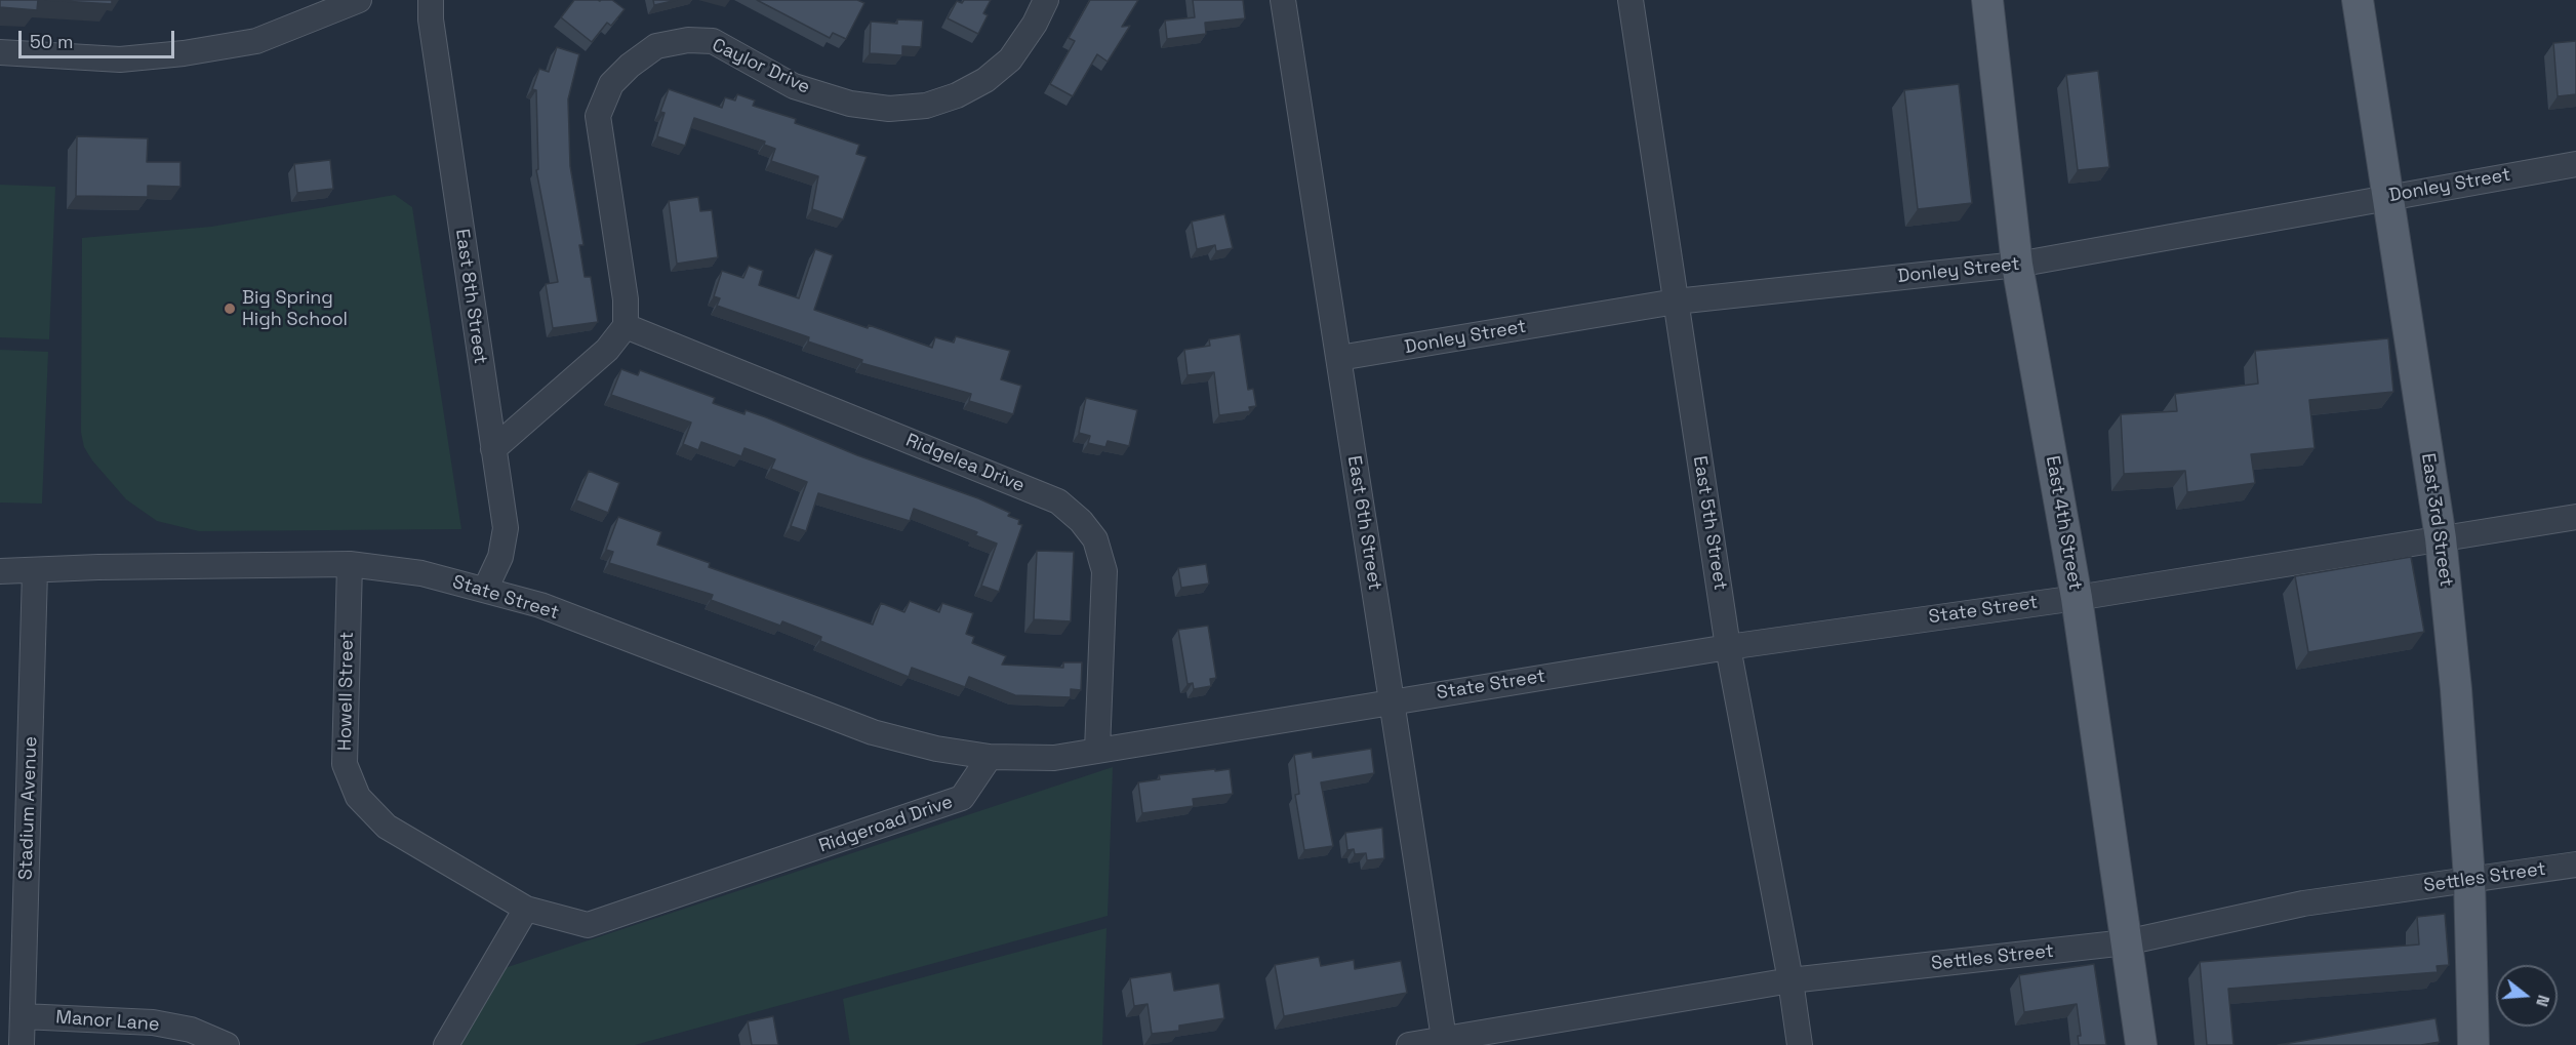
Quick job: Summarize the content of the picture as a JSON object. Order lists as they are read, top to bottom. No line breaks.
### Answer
{"streets":{"main road":["East 3rd Street","East 4th Street"],"street":["Caylor Drive","Donley Street","East 8th Street","Ridgelea Drive","East 6th Street","East 5th Street","State Street","Howell Street","Stadium Avenue","Ridgeroad Drive","Settles Street","Manor Lane"]},"crossings":[["Caylor Drive","Ridgelea Drive"],["Donley Street","East 3rd Street"],["Donley Street","East 6th Street"],["Donley Street","East 5th Street"],["Donley Street","East 4th Street"],["East 8th Street","State Street"],["East 3rd Street","State Street"],["East 3rd Street","Settles Street"],["East 6th Street","State Street"],["East 6th Street","Settles Street"],["East 5th Street","State Street"],["East 5th Street","Settles Street"],["East 4th Street","State Street"],["East 4th Street","Settles Street"],["State Street","Howell Street"],["State Street","Stadium Avenue"],["State Street","Ridgeroad Drive"],["Howell Street","Ridgeroad Drive"],["Stadium Avenue","Manor Lane"]],"places":["Big Spring High School"],"scale_bar":"50 m","north":"right"}
